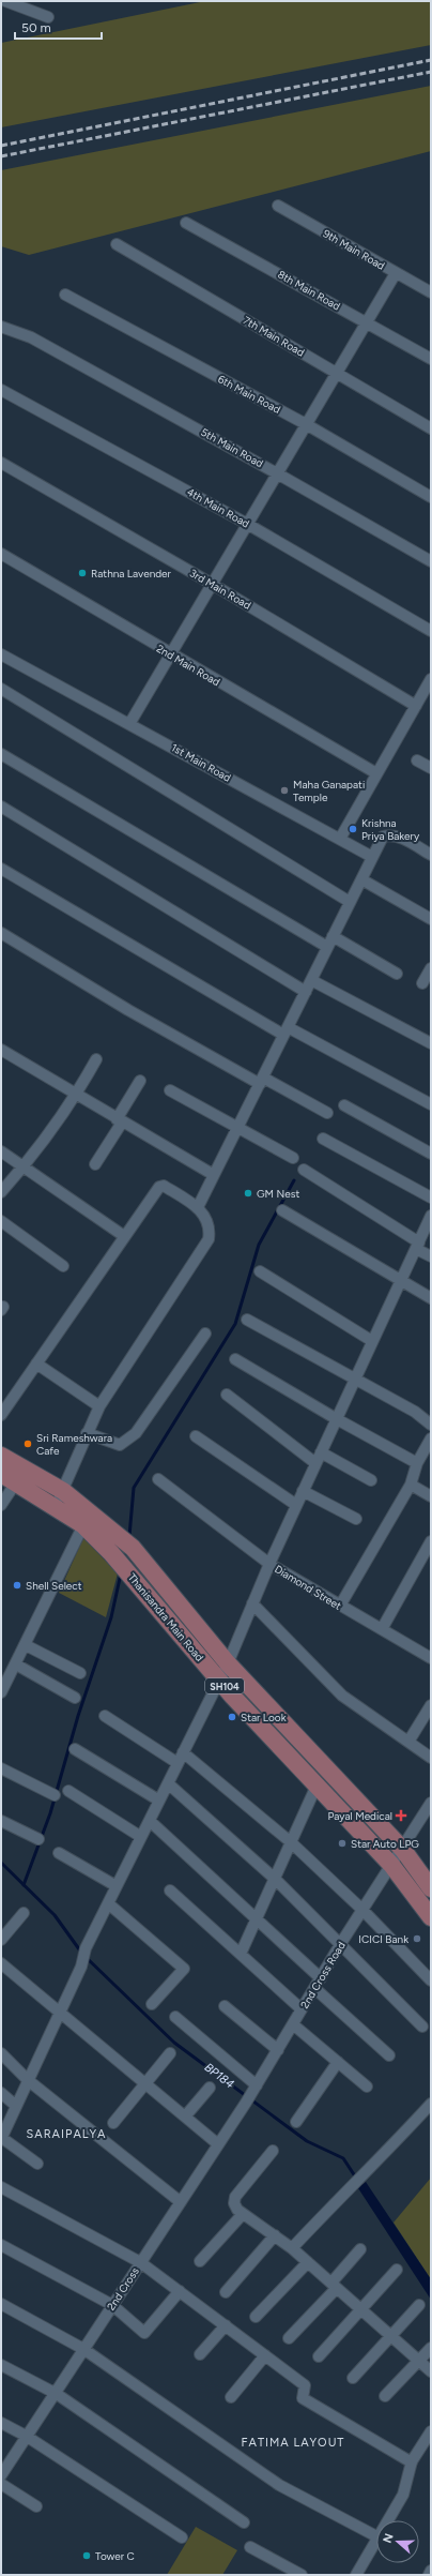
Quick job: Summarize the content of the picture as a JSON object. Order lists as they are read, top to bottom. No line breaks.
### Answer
{"streets":{"main road":["Thanisandra Main Road","SH104"],"street":["9th Main Road","8th Main Road","7th Main Road","6th Main Road","5th Main Road","4th Main Road","3rd Main Road","2nd Main Road","1st Main Road","Diamond Street","2nd Cross Road","2nd Cross"]},"crossings":[["Thanisandra Main Road","2nd Cross Road"],["2nd Cross Road","2nd Cross"]],"districts":["SARAIPALYA","FATIMA LAYOUT"],"water":["BP184"],"places":{"other":["Rathna Lavender","Maha Ganapati Temple","Krishna Priya Bakery","GM Nest","Sri Rameshwara Cafe","Shell Select","Star Look","Star Auto LPG","ICICI Bank","Tower C"],"health":["Payal Medical"]},"scale_bar":"50 m","north":"left"}
